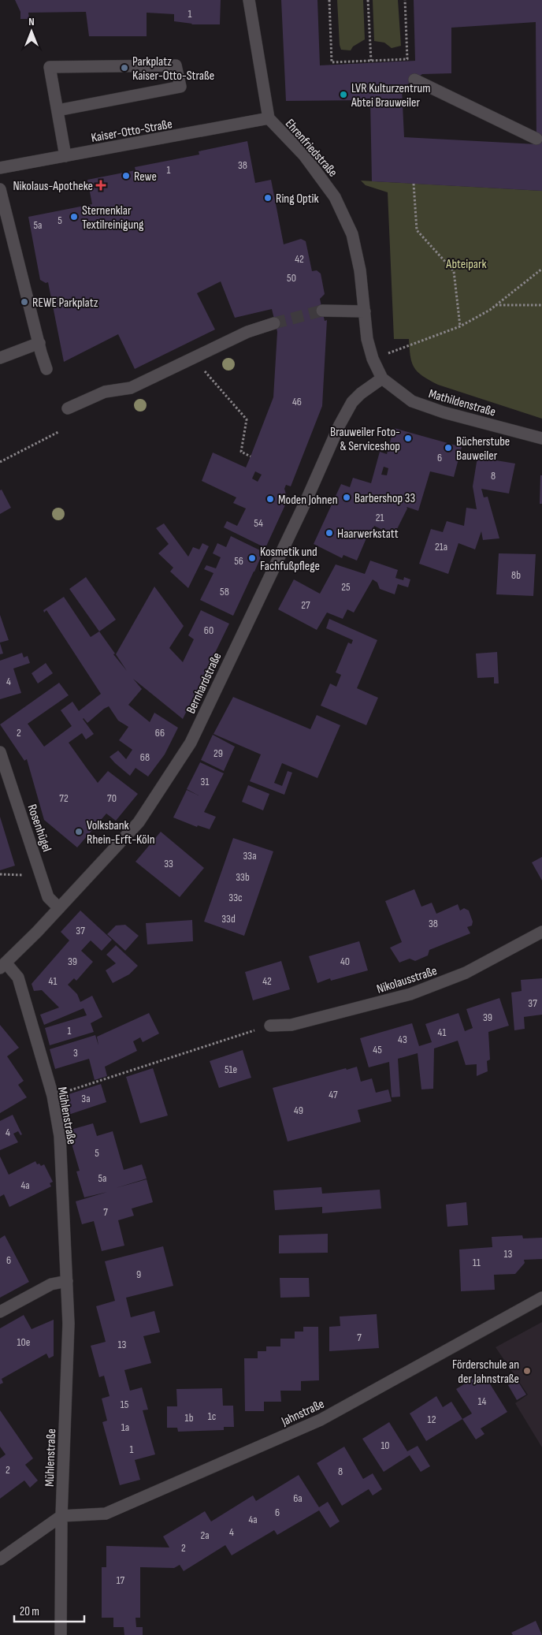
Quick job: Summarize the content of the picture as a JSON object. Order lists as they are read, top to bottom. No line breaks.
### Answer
{"streets":{"street":["Kaiser-Otto-Straße","Ehrenfriedstraße","Mathildenstraße","Bernhardstraße","Rosenhügel","Nikolausstraße","Mühlenstraße","Jahnstraße"]},"crossings":[["Kaiser-Otto-Straße","Ehrenfriedstraße"],["Ehrenfriedstraße","Mathildenstraße"],["Ehrenfriedstraße","Bernhardstraße"],["Mathildenstraße","Bernhardstraße"],["Bernhardstraße","Rosenhügel"],["Bernhardstraße","Mühlenstraße"],["Mühlenstraße","Jahnstraße"]],"parks":["Abteipark"],"places":{"other":["Parkplatz Kaiser-Otto-Straße","LVR Kulturzentrum Abtei Brauweiler","Rewe","Ring Optik","Sternenklar Textilreinigung","REWE Parkplatz","Brauweiler Foto- & Serviceshop","Bücherstube Bauweiler","Barbershop 33","Moden Johnen","Haarwerkstatt","Kosmetik und Fachfußpflege","Volksbank Rhein-Erft-Köln","Förderschule an der Jahnstraße"],"health":["Nikolaus-Apotheke"]},"house_numbers":["1","38","1","5","5a","42","50","46","6","8","21","54","21a","56","8b","25","58","27","60","4","2","66","29","68","31","72","70","33a","33","33b","33c","33d","38","37","39","40","41","42","37","39","1","41","43","45","3","51e","47","3a","49","4","5","5a","4a","7","13","6","11","9","7","10e","13","14","15","1c","1b","12","1a","10","1","2","8","6a","6","4a","4","2a","2","17"],"scale_bar":"20 m","north":"top"}
